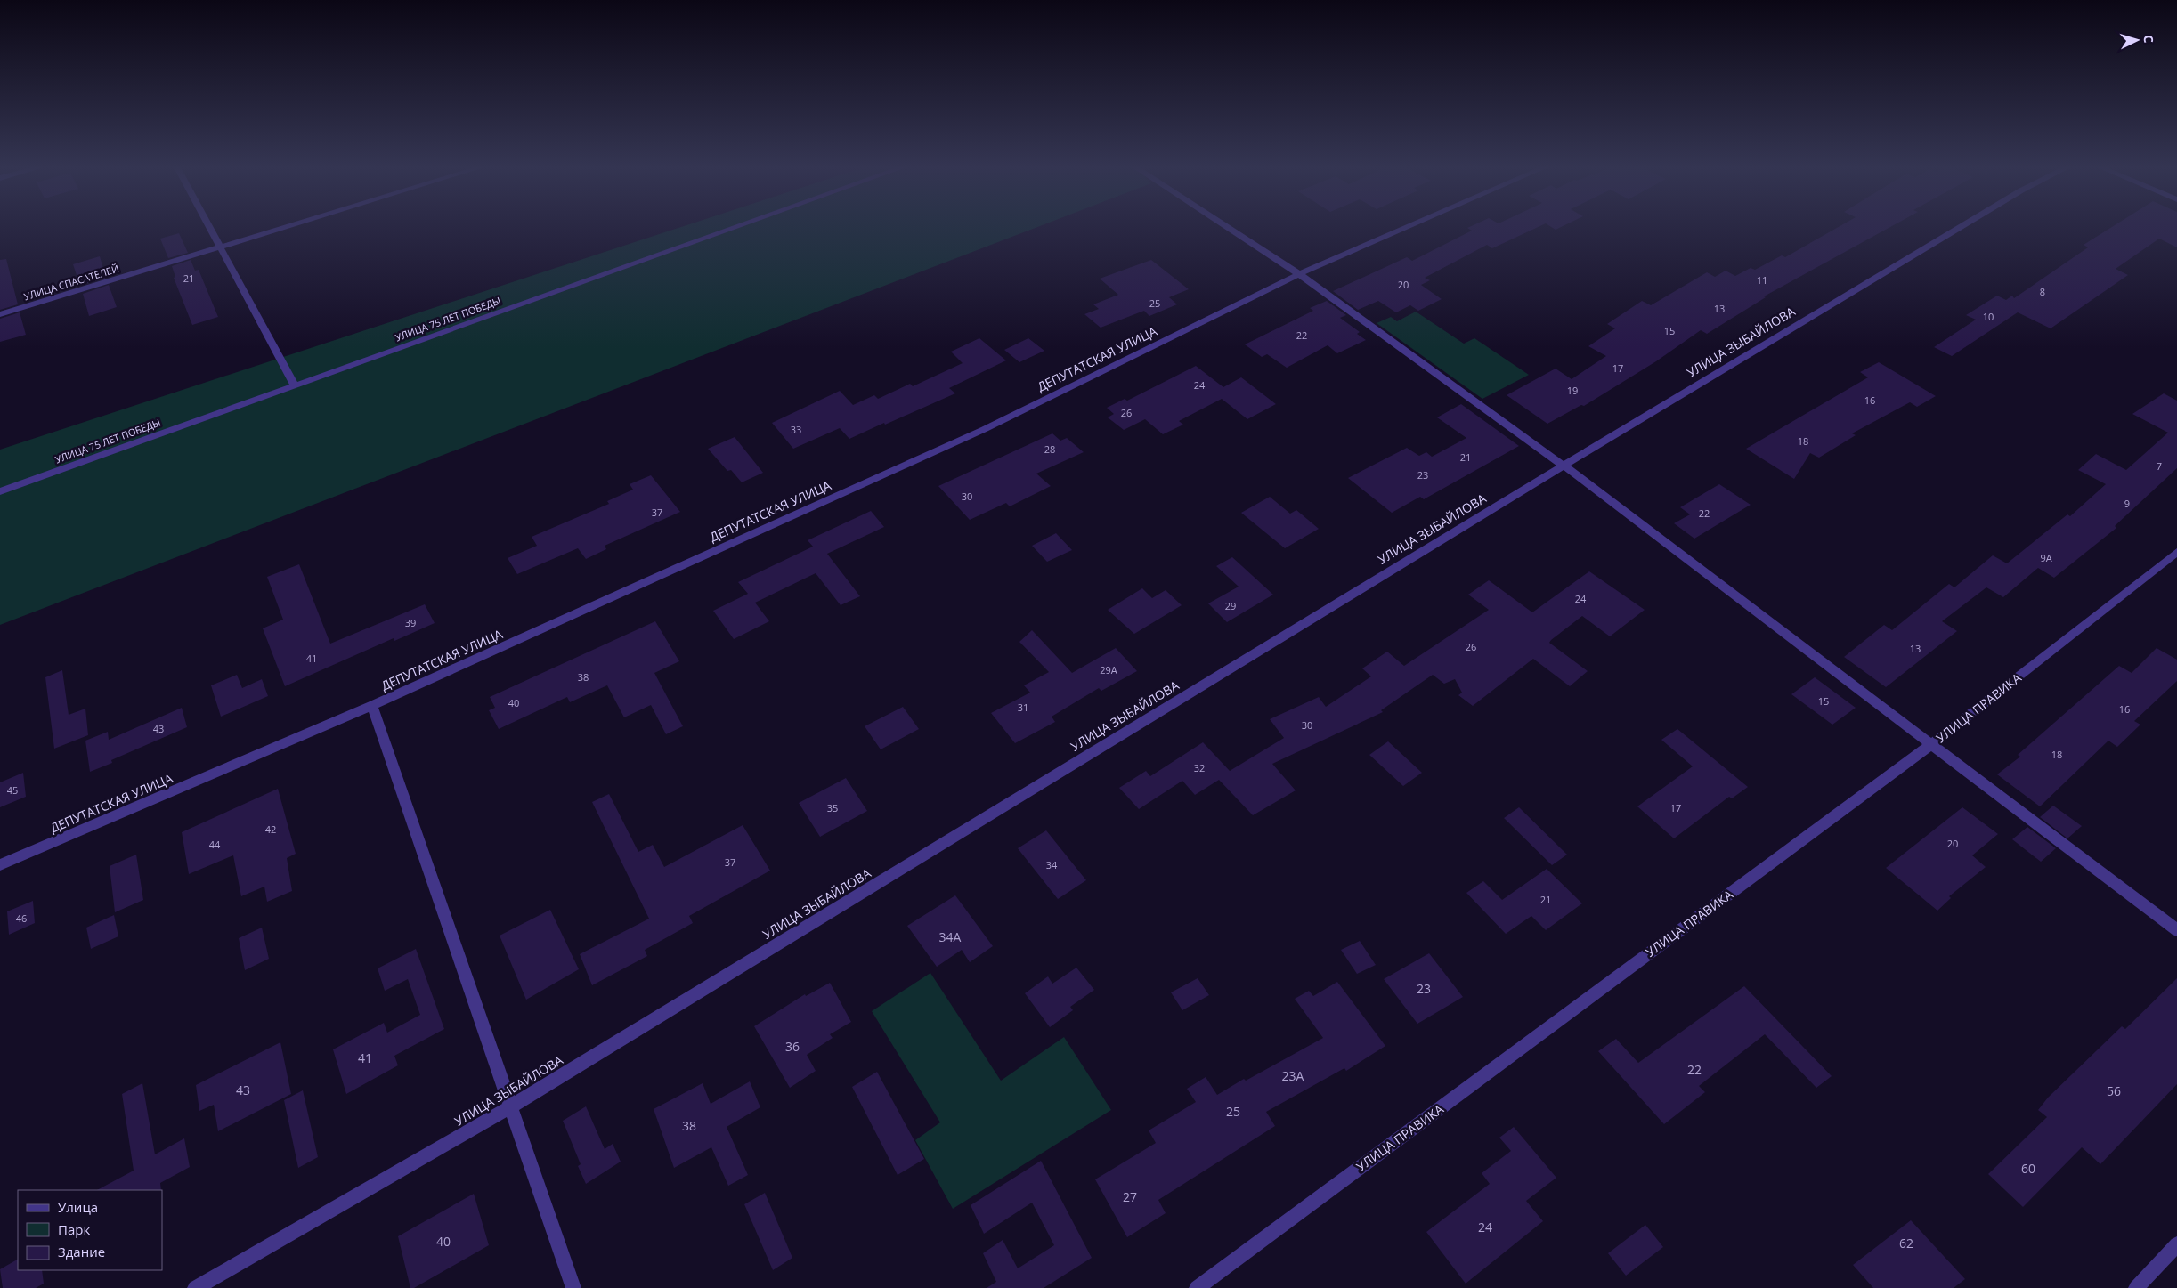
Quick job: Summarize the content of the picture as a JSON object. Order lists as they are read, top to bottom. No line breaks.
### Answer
{"streets":{"street":["УЛИЦА СПАСАТЕЛЕЙ","УЛИЦА 75 ЛЕТ ПОБЕДЫ","УЛИЦА ЗЫБАЙЛОВА","ДЕПУТАТСКАЯ УЛИЦА","УЛИЦА ПРАВИКА"]},"house_numbers":["21","11","20","8","25","13","10","15","22","17","24","19","16","26","33","18","28","21","7","23","30","9","37","22","9А","24","29","39","26","13","41","29А","38","15","40","31","16","30","43","18","32","45","35","17","42","20","44","37","34","21","46","34А","23","36","41","22","23А","43","56","25","38","60","27","24","40","62"],"legend":["Улица","Парк","Здание"],"north":"right"}
